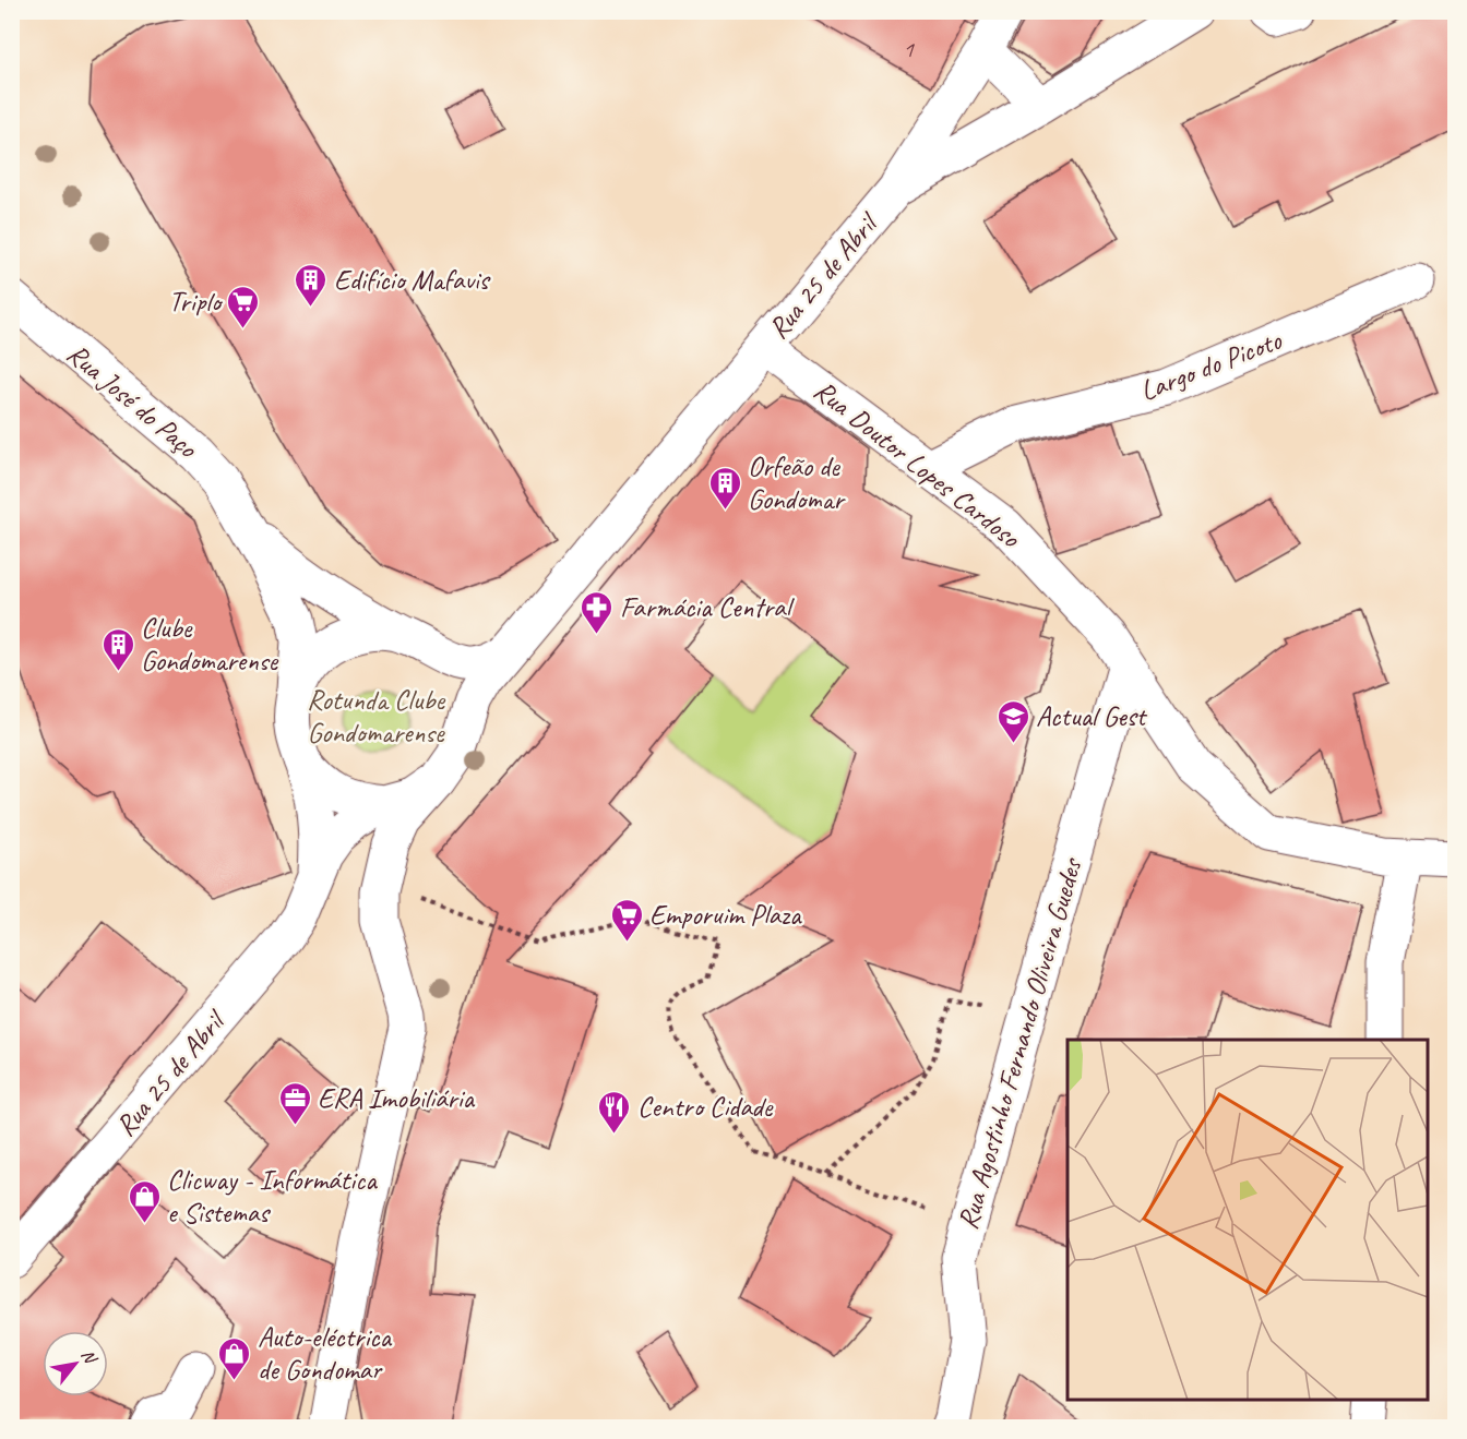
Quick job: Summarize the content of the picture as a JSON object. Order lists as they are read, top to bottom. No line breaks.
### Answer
{"streets":{"street":["Rua 25 de Abril","Largo do Picoto","Rua José do Paço","Rua Doutor Lopes Cardoso","Rua Agostinho Fernando Oliveira Guedes"]},"crossings":[["Rua 25 de Abril","Rua José do Paço"],["Rua 25 de Abril","Rua Doutor Lopes Cardoso"],["Largo do Picoto","Rua Doutor Lopes Cardoso"],["Rua Doutor Lopes Cardoso","Rua Agostinho Fernando Oliveira Guedes"]],"parks":["Rotunda Clube Gondomarense"],"places":{"building":["Edifício Mafavis","Orfeão de Gondomar","Clube Gondomarense"],"supermarket":["Triplo","Emporuim Plaza"],"pharmacy":["Farmácia Central"],"school or university":["Actual Gest"],"office":["ERA Imobiliária"],"restaurant":["Centro Cidade"],"shop":["Clicway - Informática e Sistemas","Auto-eléctrica de Gondomar"]},"house_numbers":["1"],"north":"top right"}
